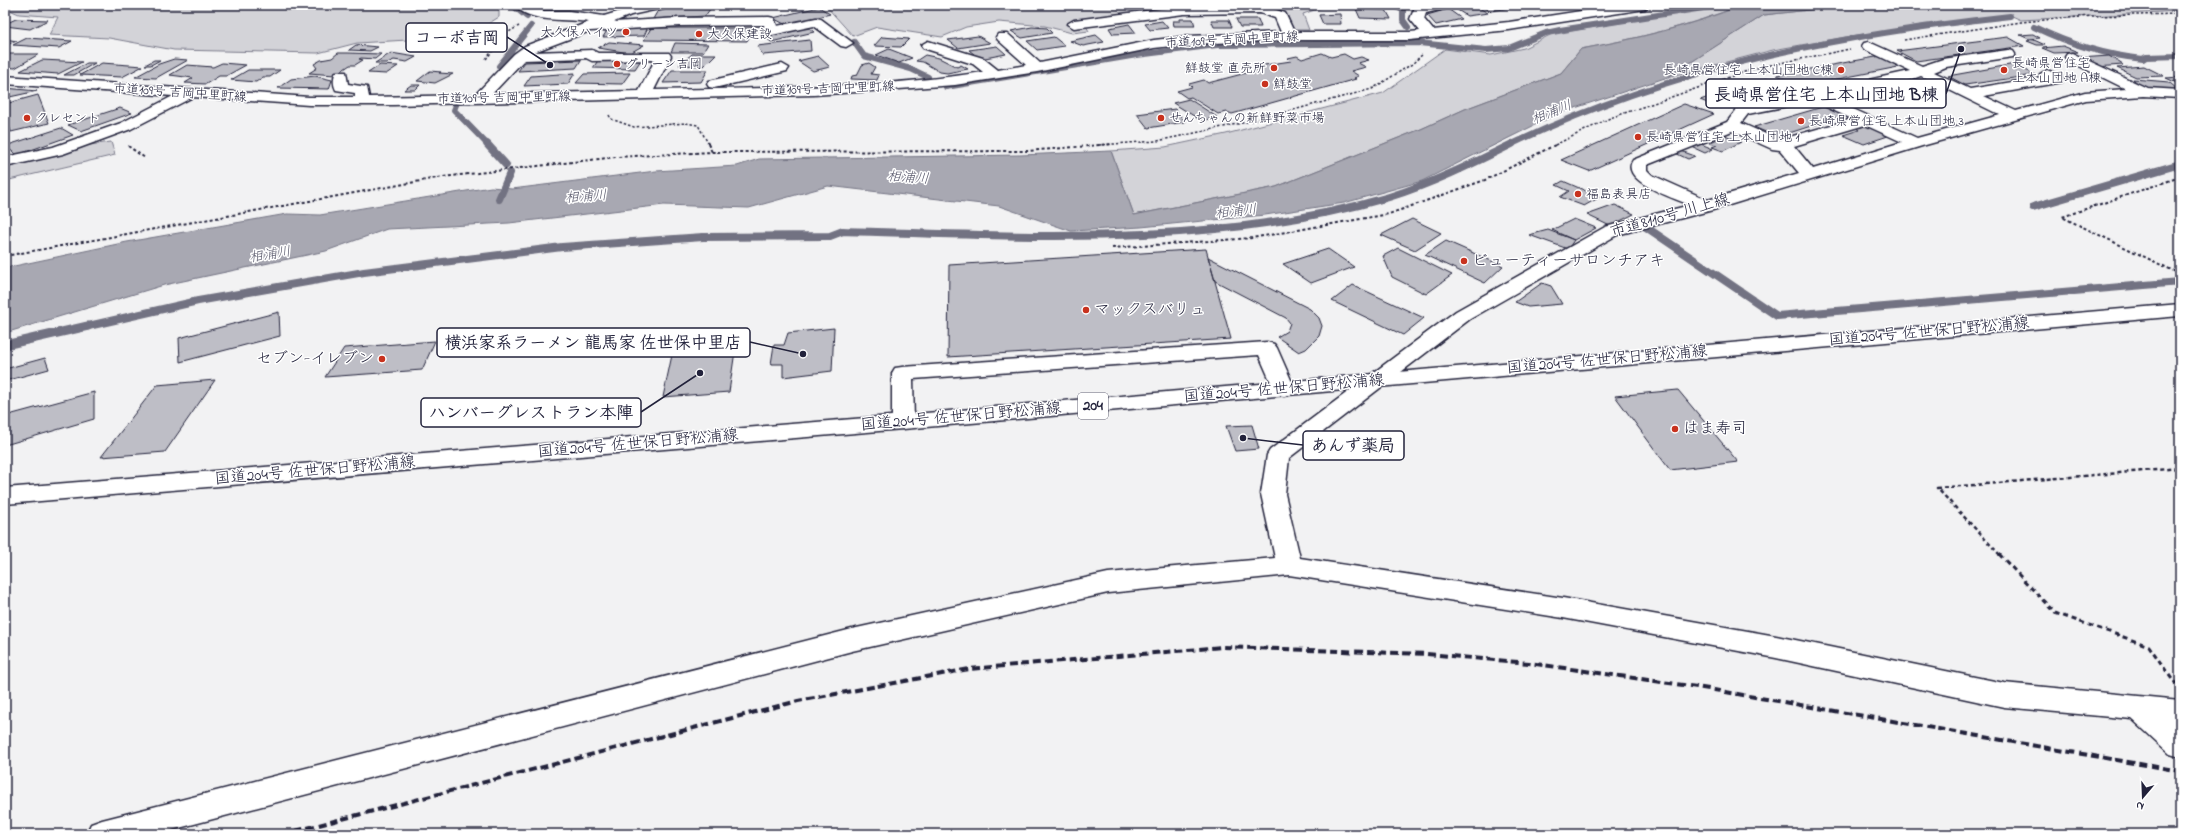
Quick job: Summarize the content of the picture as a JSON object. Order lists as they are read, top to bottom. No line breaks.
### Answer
{"streets":{"main road":["市道109号 吉岡中里町線","市道8110号 川上線","国道204号 佐世保日野松浦線","204"]},"crossings":[["市道8110号 川上線","国道204号 佐世保日野松浦線"]],"water":["相浦川"],"places":["大久保ハイツ","大久保建設","長崎県営住宅 上本山団地 B棟","グリーン吉岡","コーポ吉岡","鮮鼓堂 直売所","長崎県営住宅 上本山団地 C棟","長崎県営住宅 上本山団地 A棟","鮮鼓堂","クレセント","せんちゃんの新鮮野菜市場","長崎県営住宅 上本山団地 3","長崎県営住宅 上本山団地 1","福島表具店","ビューティーサロンチアキ","マックスバリュ","横浜家系ラーメン 龍馬家 佐世保中里店","セブン-イレブン","ハンバーグレストラン本陣","はま寿司","あんず薬局"],"north":"bottom"}
